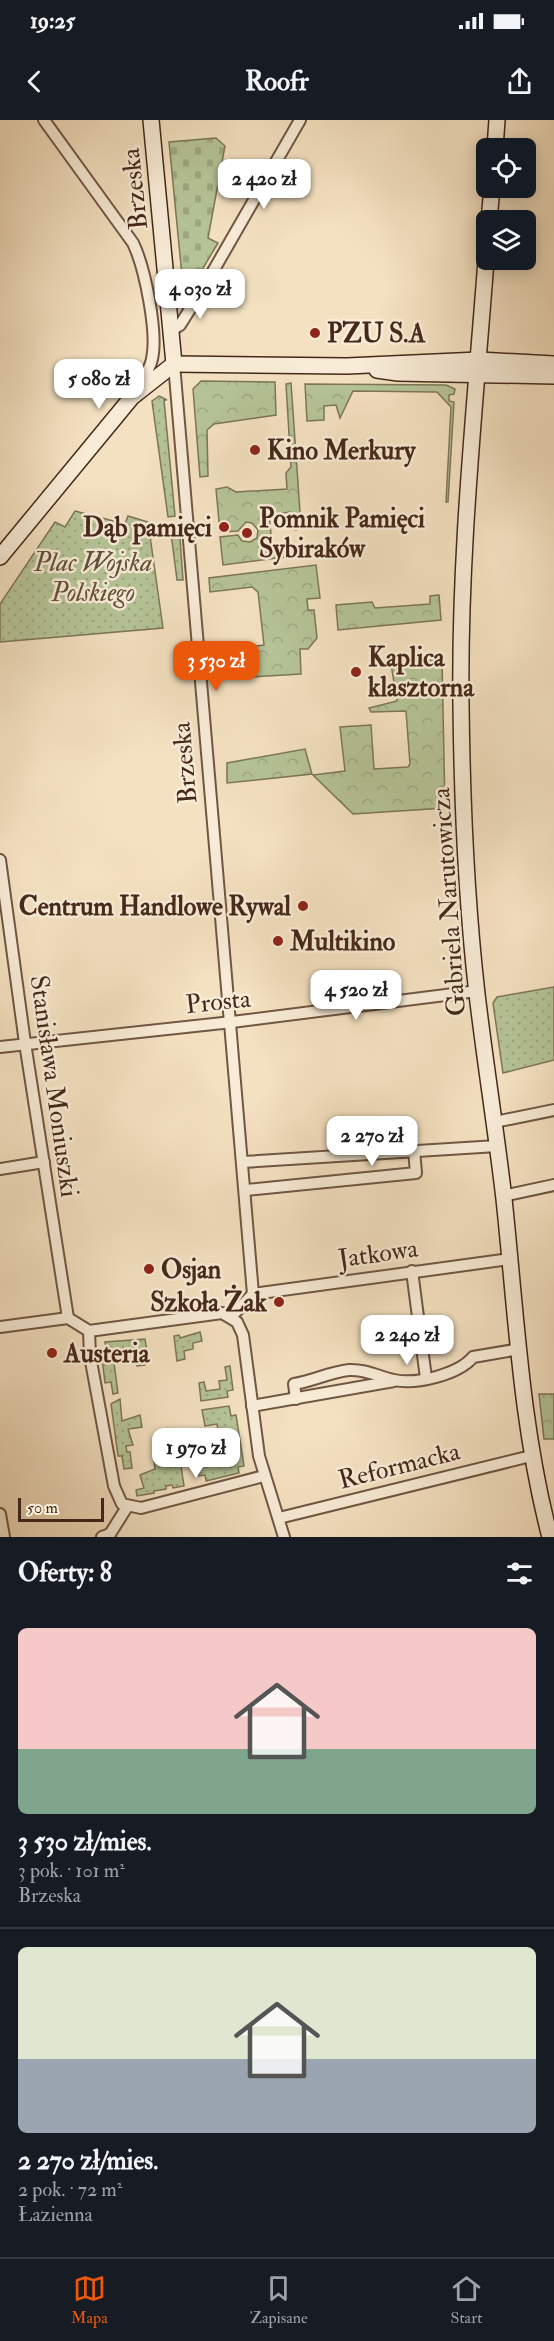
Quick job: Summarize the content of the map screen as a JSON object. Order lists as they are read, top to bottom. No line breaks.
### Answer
{"streets":{"street":["Brzeska","Gabriela Narutowicza","Prosta","Stanisława Moniuszki","Jatkowa","Reformacka"]},"crossings":[["Brzeska","Prosta"],["Brzeska","Jatkowa"],["Gabriela Narutowicza","Prosta"],["Gabriela Narutowicza","Jatkowa"],["Gabriela Narutowicza","Reformacka"],["Prosta","Stanisława Moniuszki"]],"parks":["Plac Wojska Polskiego"],"places":["PZU S.A","Kino Merkury","Dąb pamięci","Pomnik Pamięci Sybiraków","Kaplica klasztorna","Centrum Handlowe Rywal","Multikino","Osjan","Szkoła Żak","Austeria"],"scale_bar":"50 m","page":{"status":"19:25","header":"Roofr","price":["2 420 zł","4 030 zł","5 080 zł","3 530 zł","4 520 zł","2 270 zł","2 240 zł","1 970 zł"],"scale":"50 m","heading":"Oferty: 8","list":[{"name":"3 530 zł/mies.","note":"3 pok. · 101 m² · Brzeska"},{"name":"2 270 zł/mies.","note":"2 pok. · 72 m² · Łazienna"}],"tabs":["Mapa","Zapisane","Start"]}}
